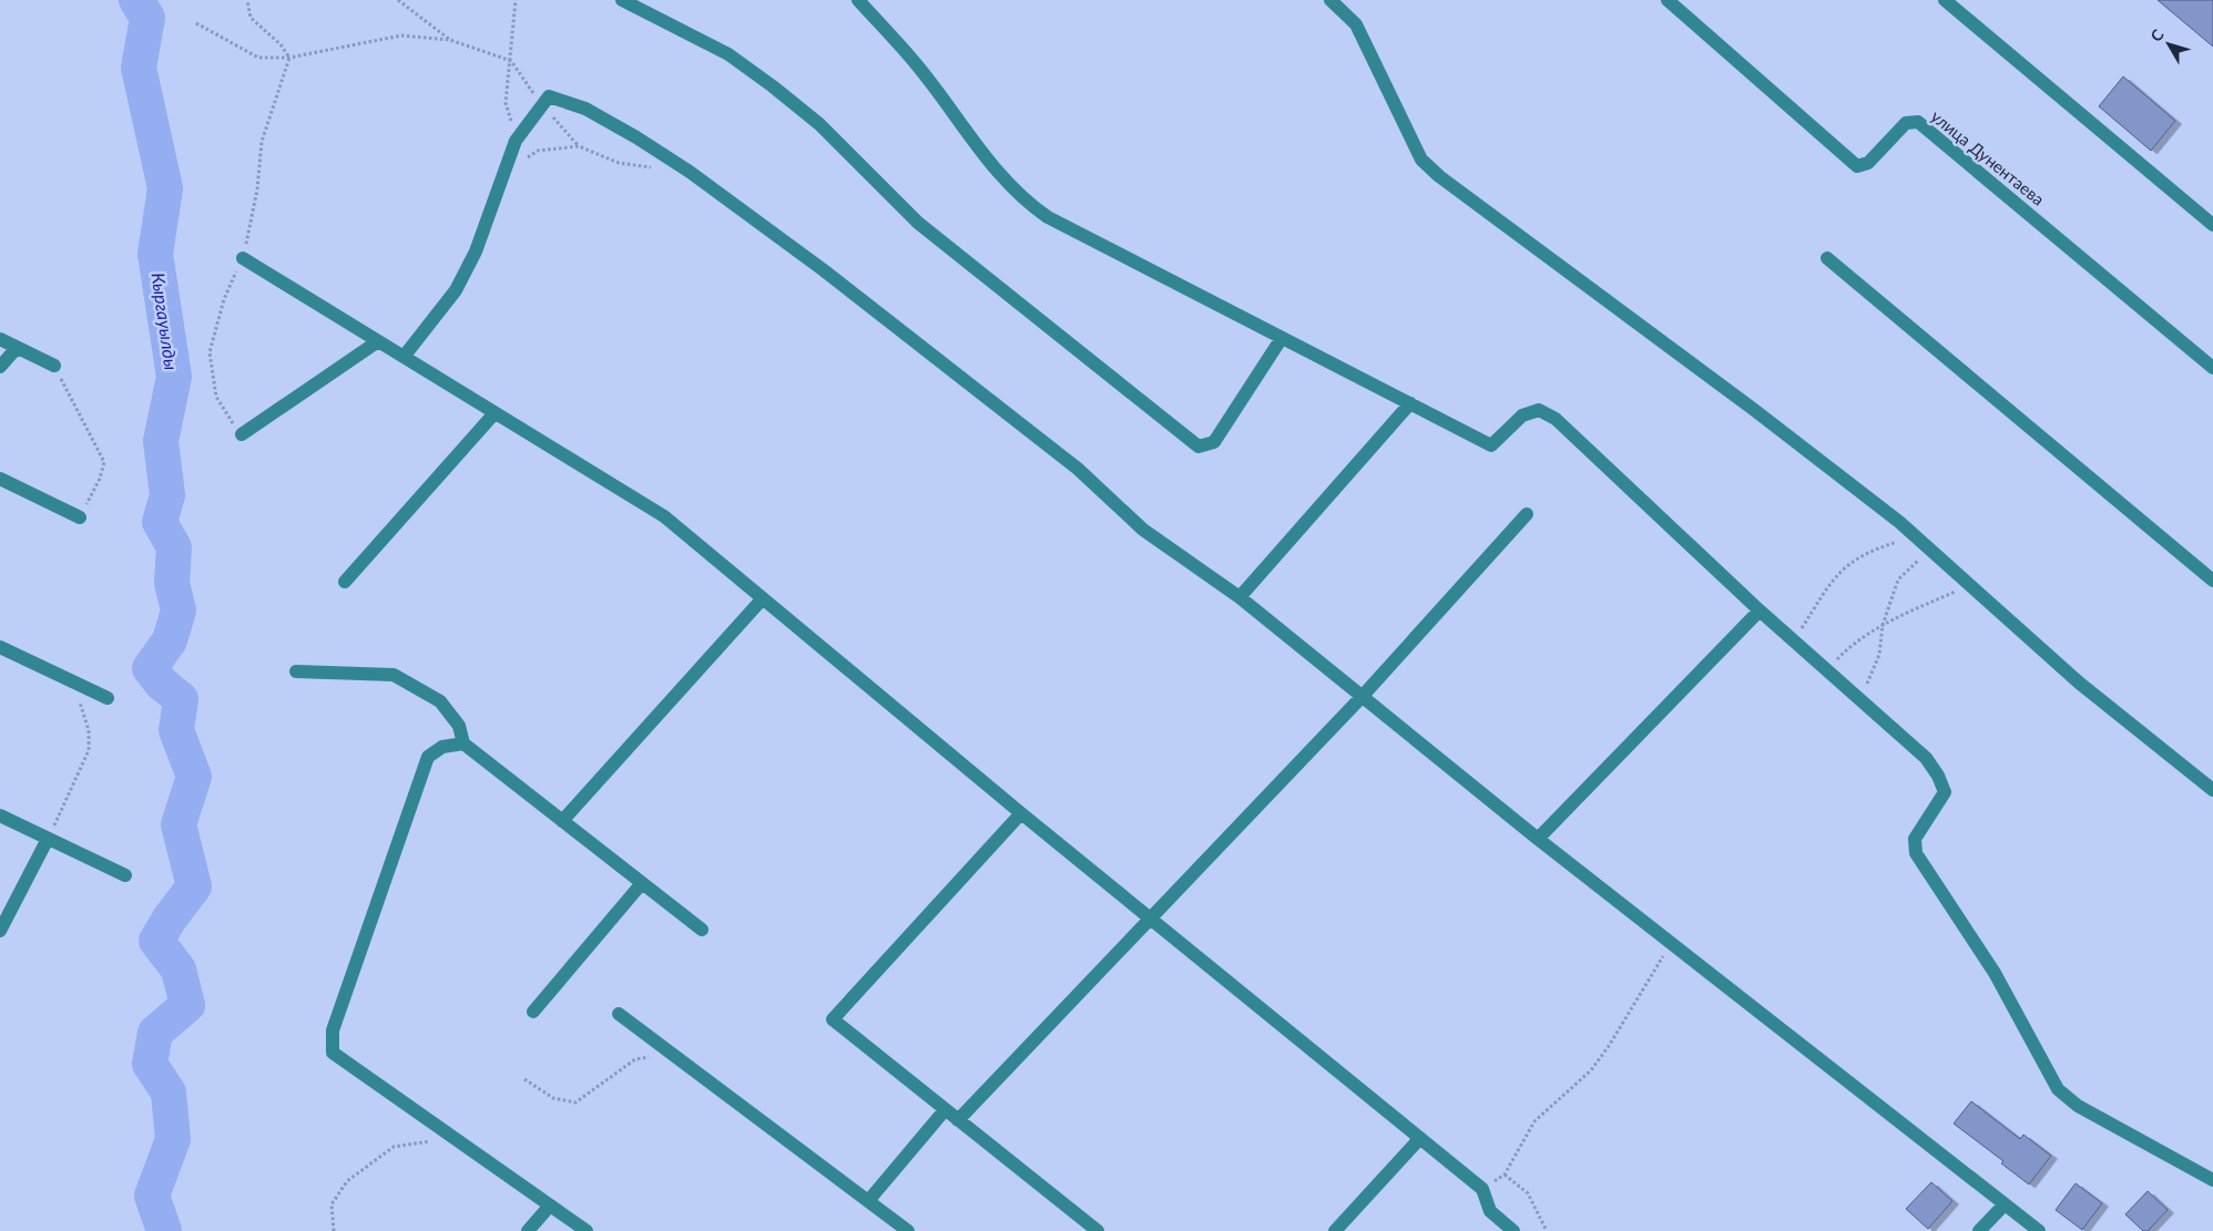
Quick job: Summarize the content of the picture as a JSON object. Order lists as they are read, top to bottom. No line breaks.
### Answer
{"streets":{"street":["улица Дунентаева"]},"water":["Кыргауылды"],"north":"top left"}
